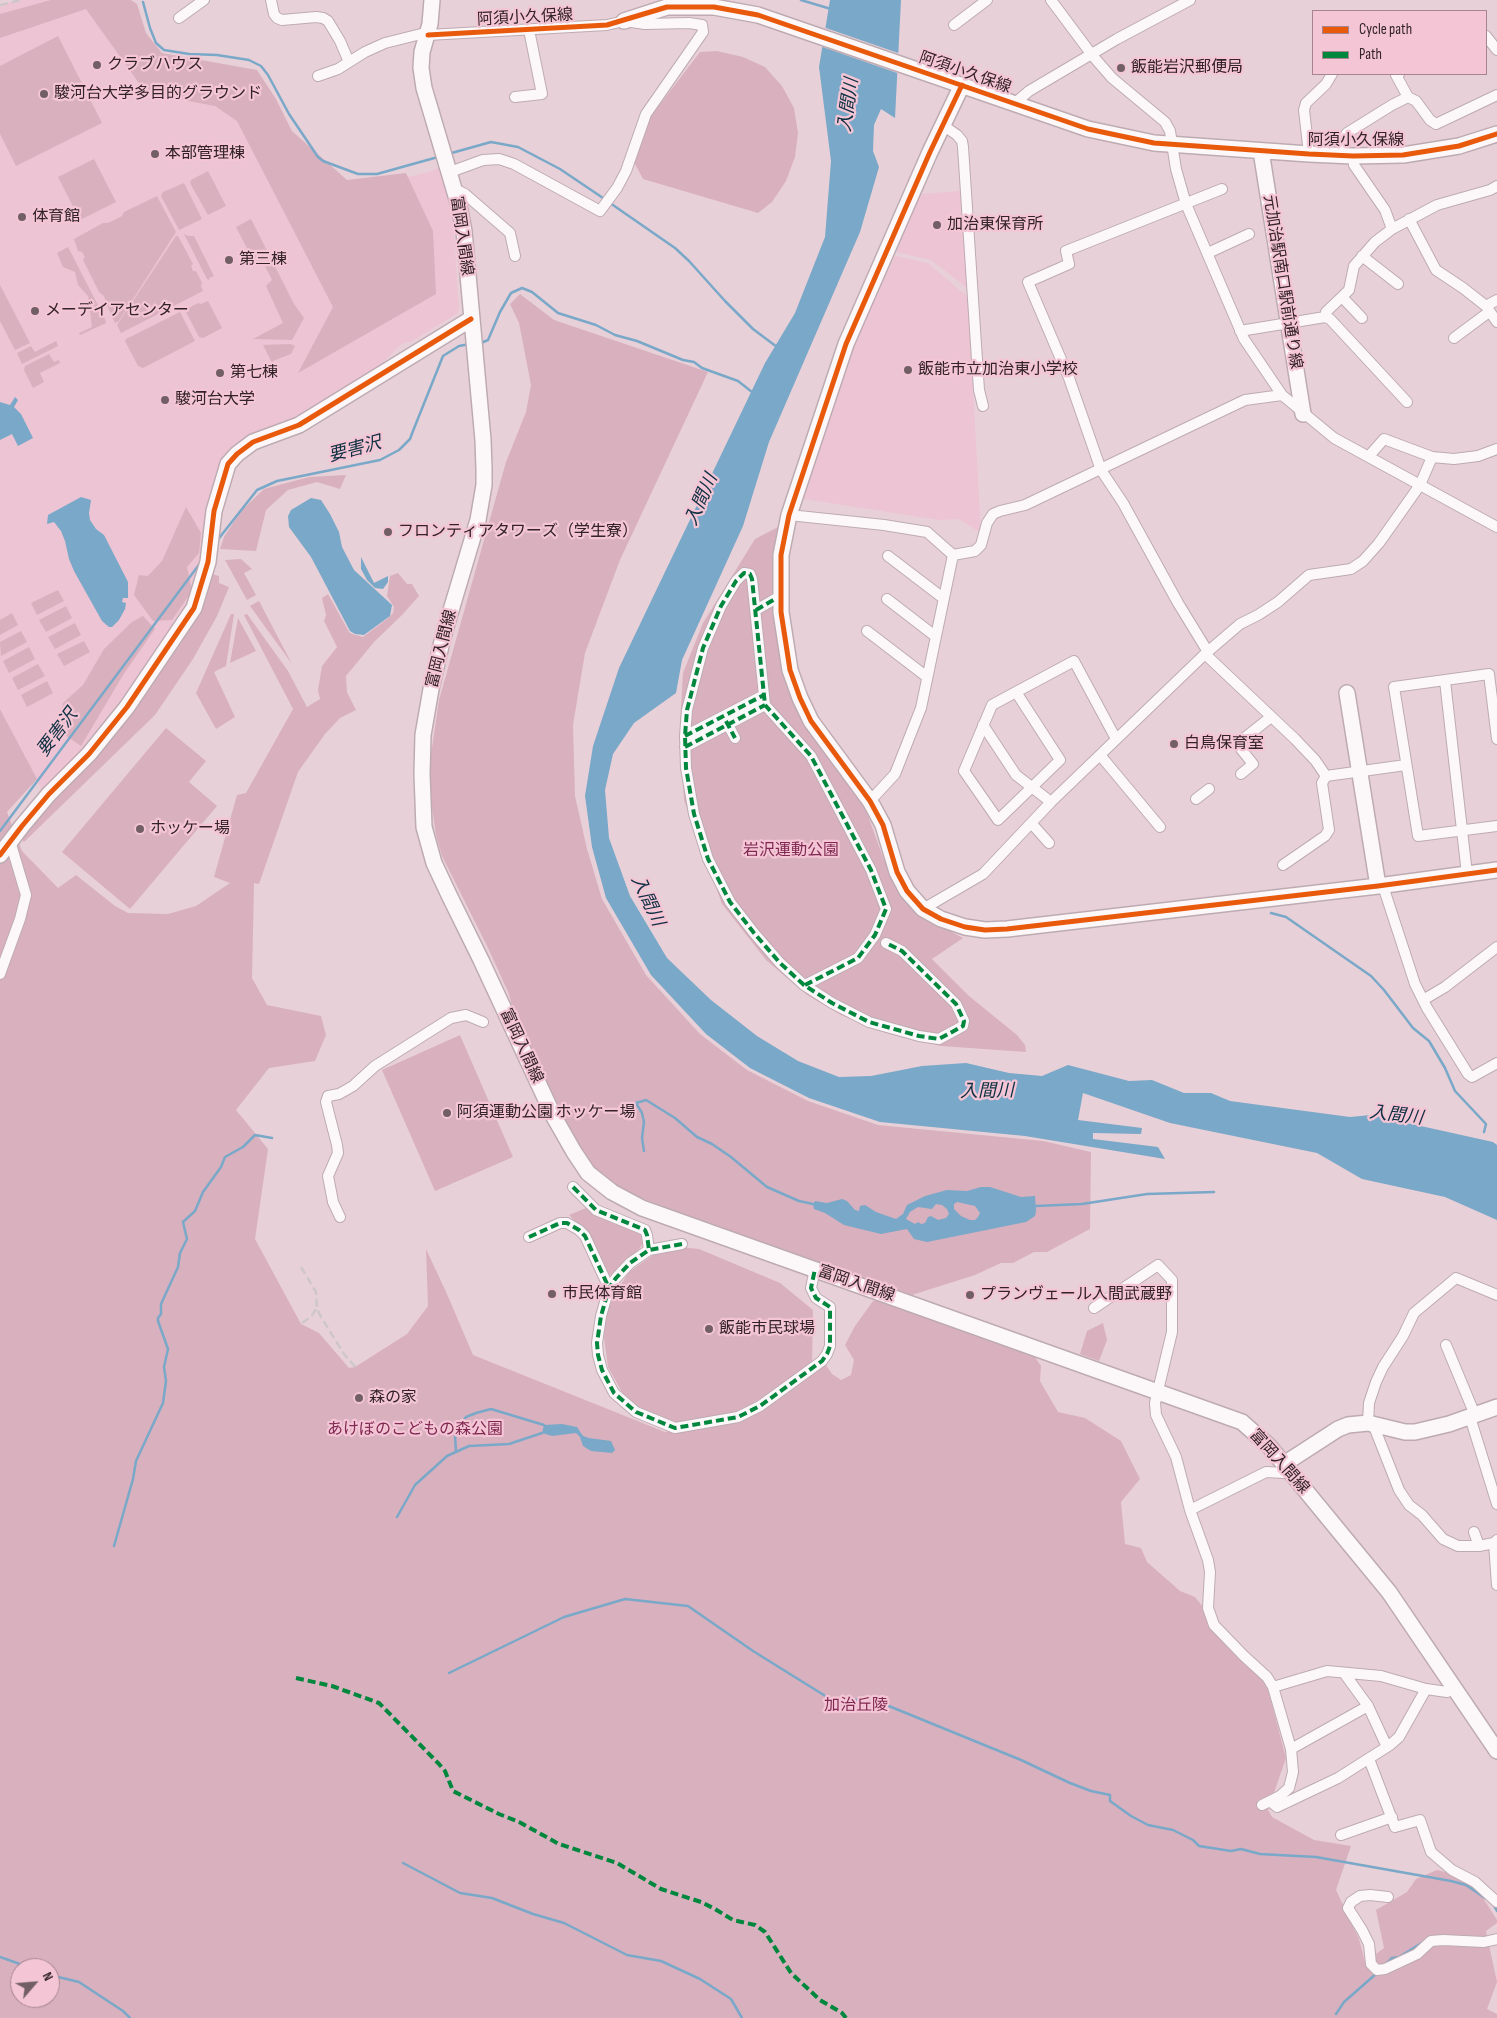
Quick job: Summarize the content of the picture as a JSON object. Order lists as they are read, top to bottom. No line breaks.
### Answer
{"streets":{"street":["阿須小久保線","富岡入間線","元加治駅南口駅前通り線"]},"crossings":[["阿須小久保線","富岡入間線"],["阿須小久保線","元加治駅南口駅前通り線"]],"water":["入間川","要害沢"],"parks":["岩沢運動公園","あけぼのこどもの森公園","加治丘陵"],"places":["クラブハウス","飯能岩沢郵便局","駿河台大学多目的グラウンド","本部管理棟","体育館","加治東保育所","第三棟","メーデイアセンター","飯能市立加治東小学校","第七棟","駿河台大学","フロンティアタワーズ（学生寮）","白鳥保育室","ホッケー場","阿須運動公園 ホッケー場","市民体育館","プランヴェール入間武蔵野","飯能市民球場","森の家"],"legend":["Cycle path","Path"],"north":"top right"}
